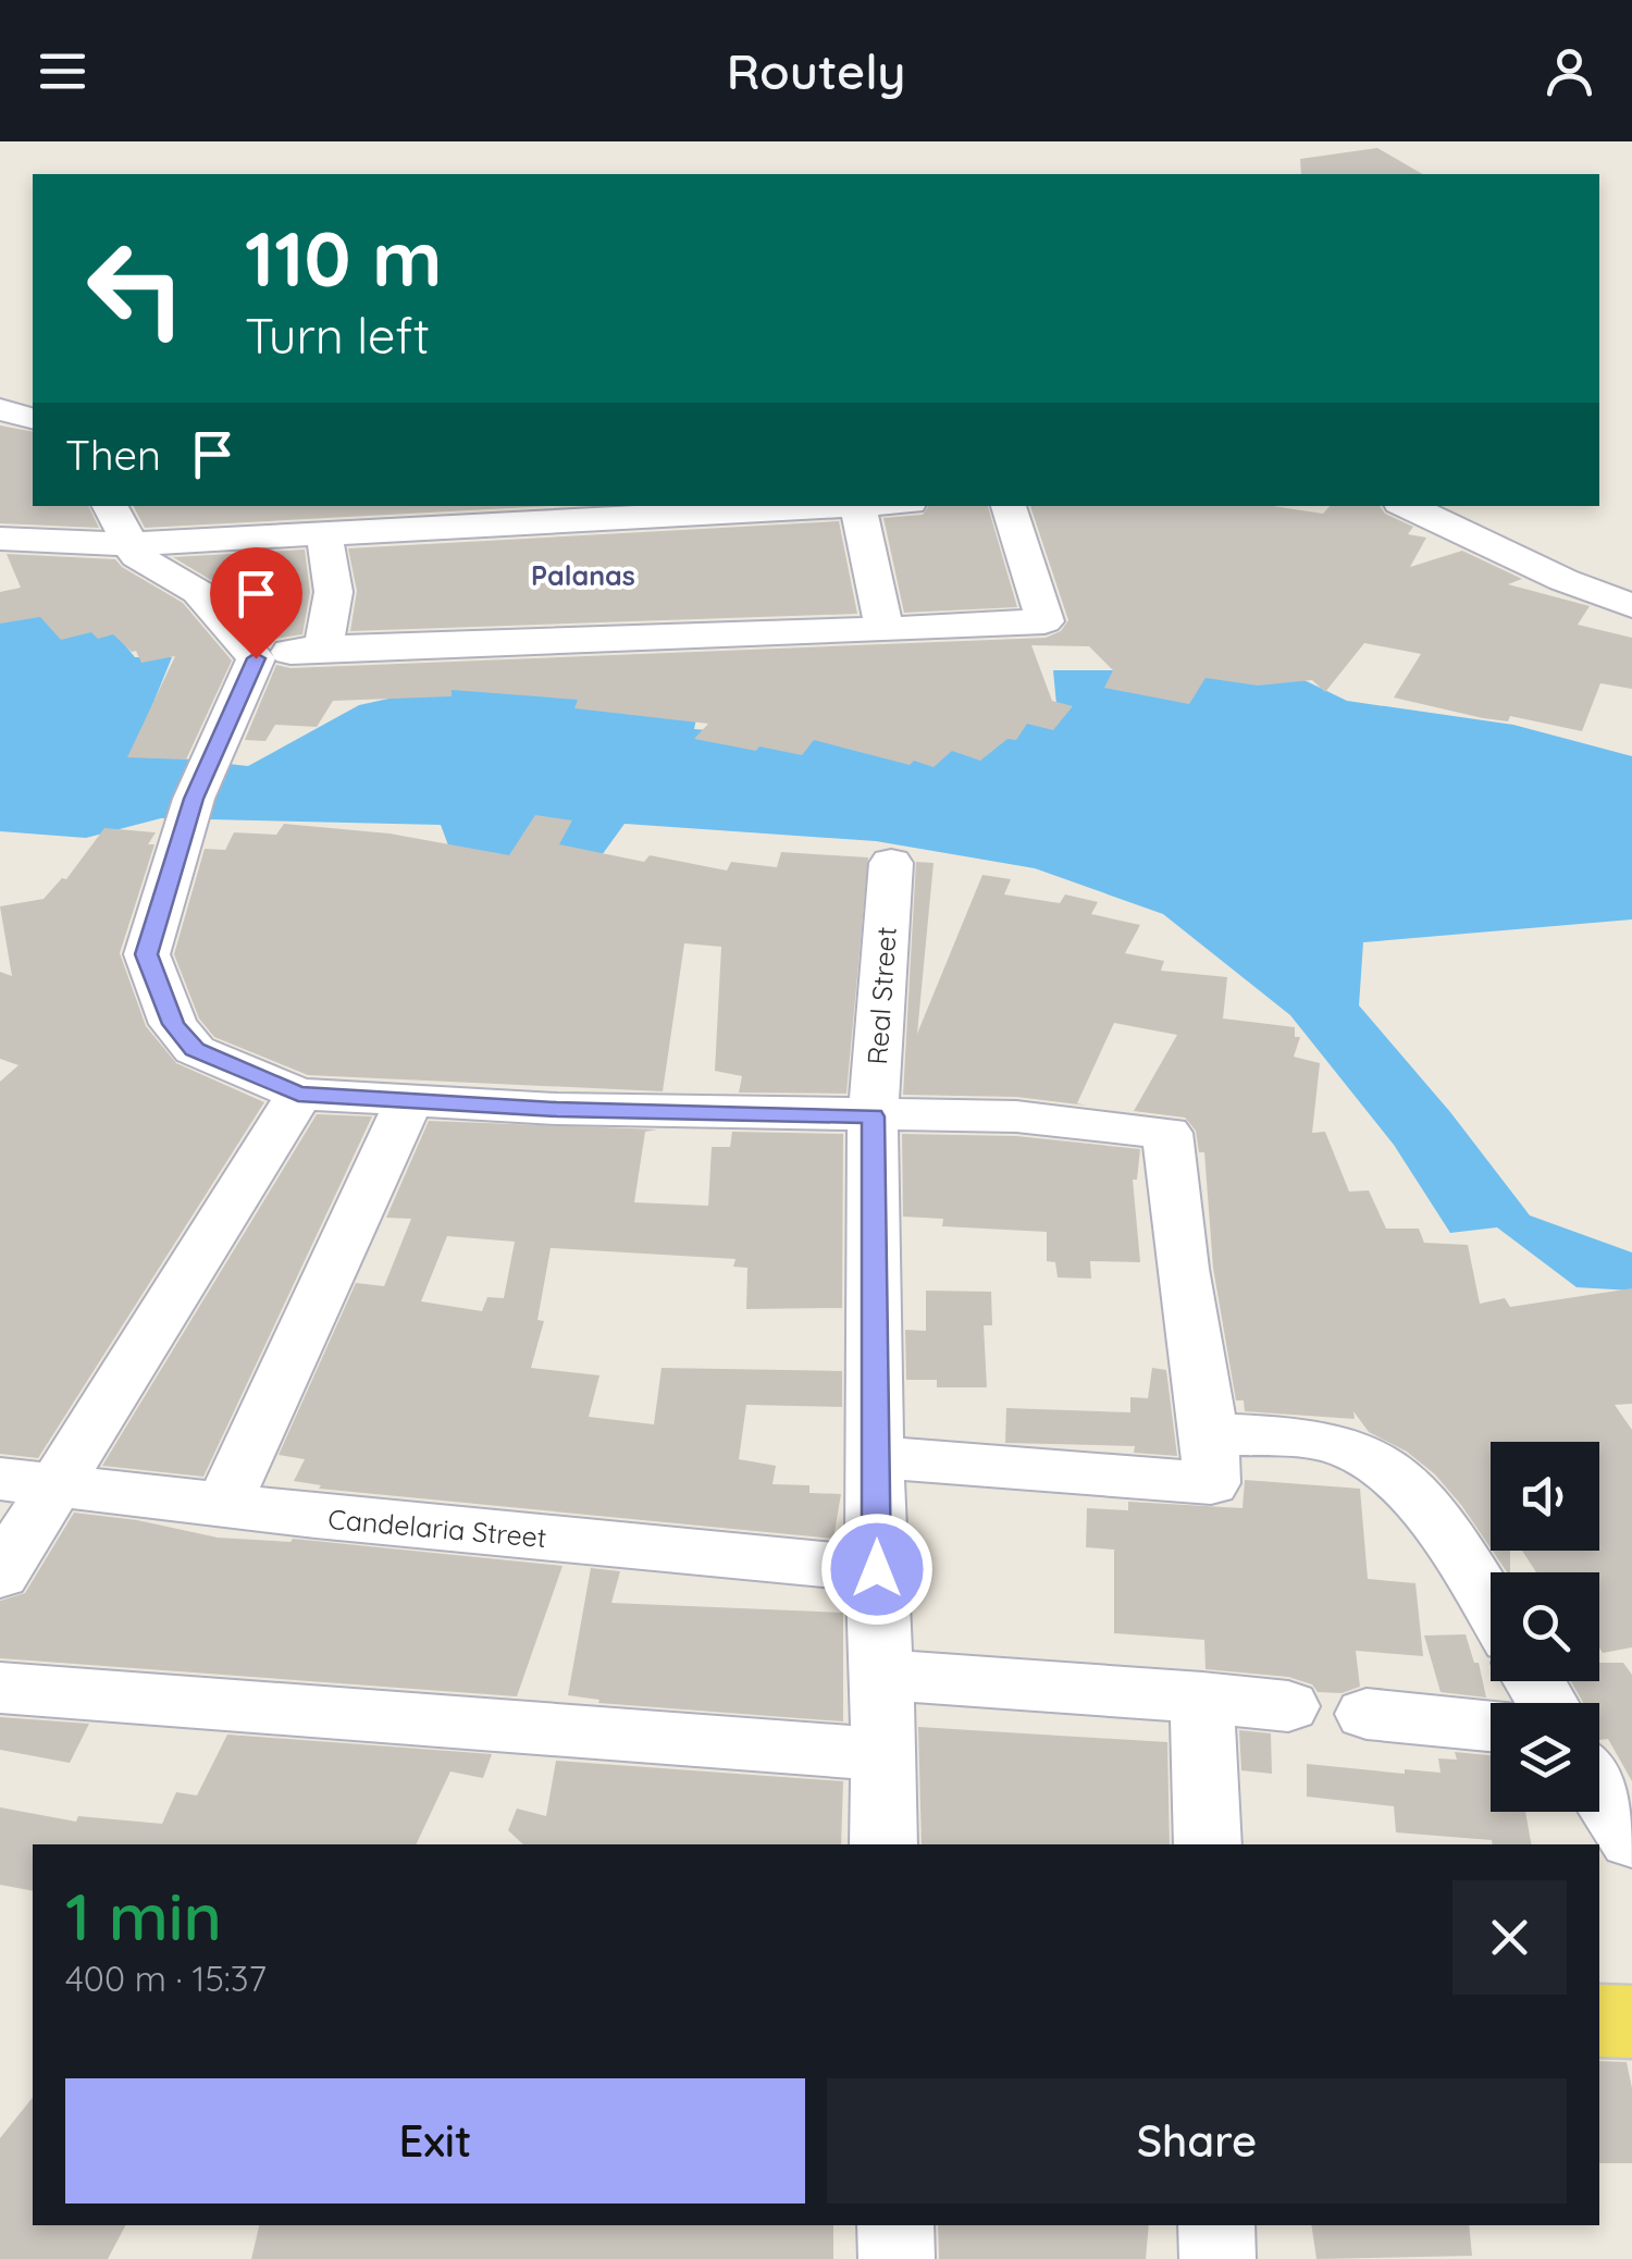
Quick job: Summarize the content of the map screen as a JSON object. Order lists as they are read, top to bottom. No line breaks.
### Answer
{"streets":{"street":["Real Street","Candelaria Street"]},"crossings":[["Real Street","Candelaria Street"]],"districts":["Palanas"],"page":{"header":"Routely","turn":["110 m","Turn left"],"then":"Then","heading":["1 min","400 m · 15:37"],"buttons":["Exit","Share"]}}
